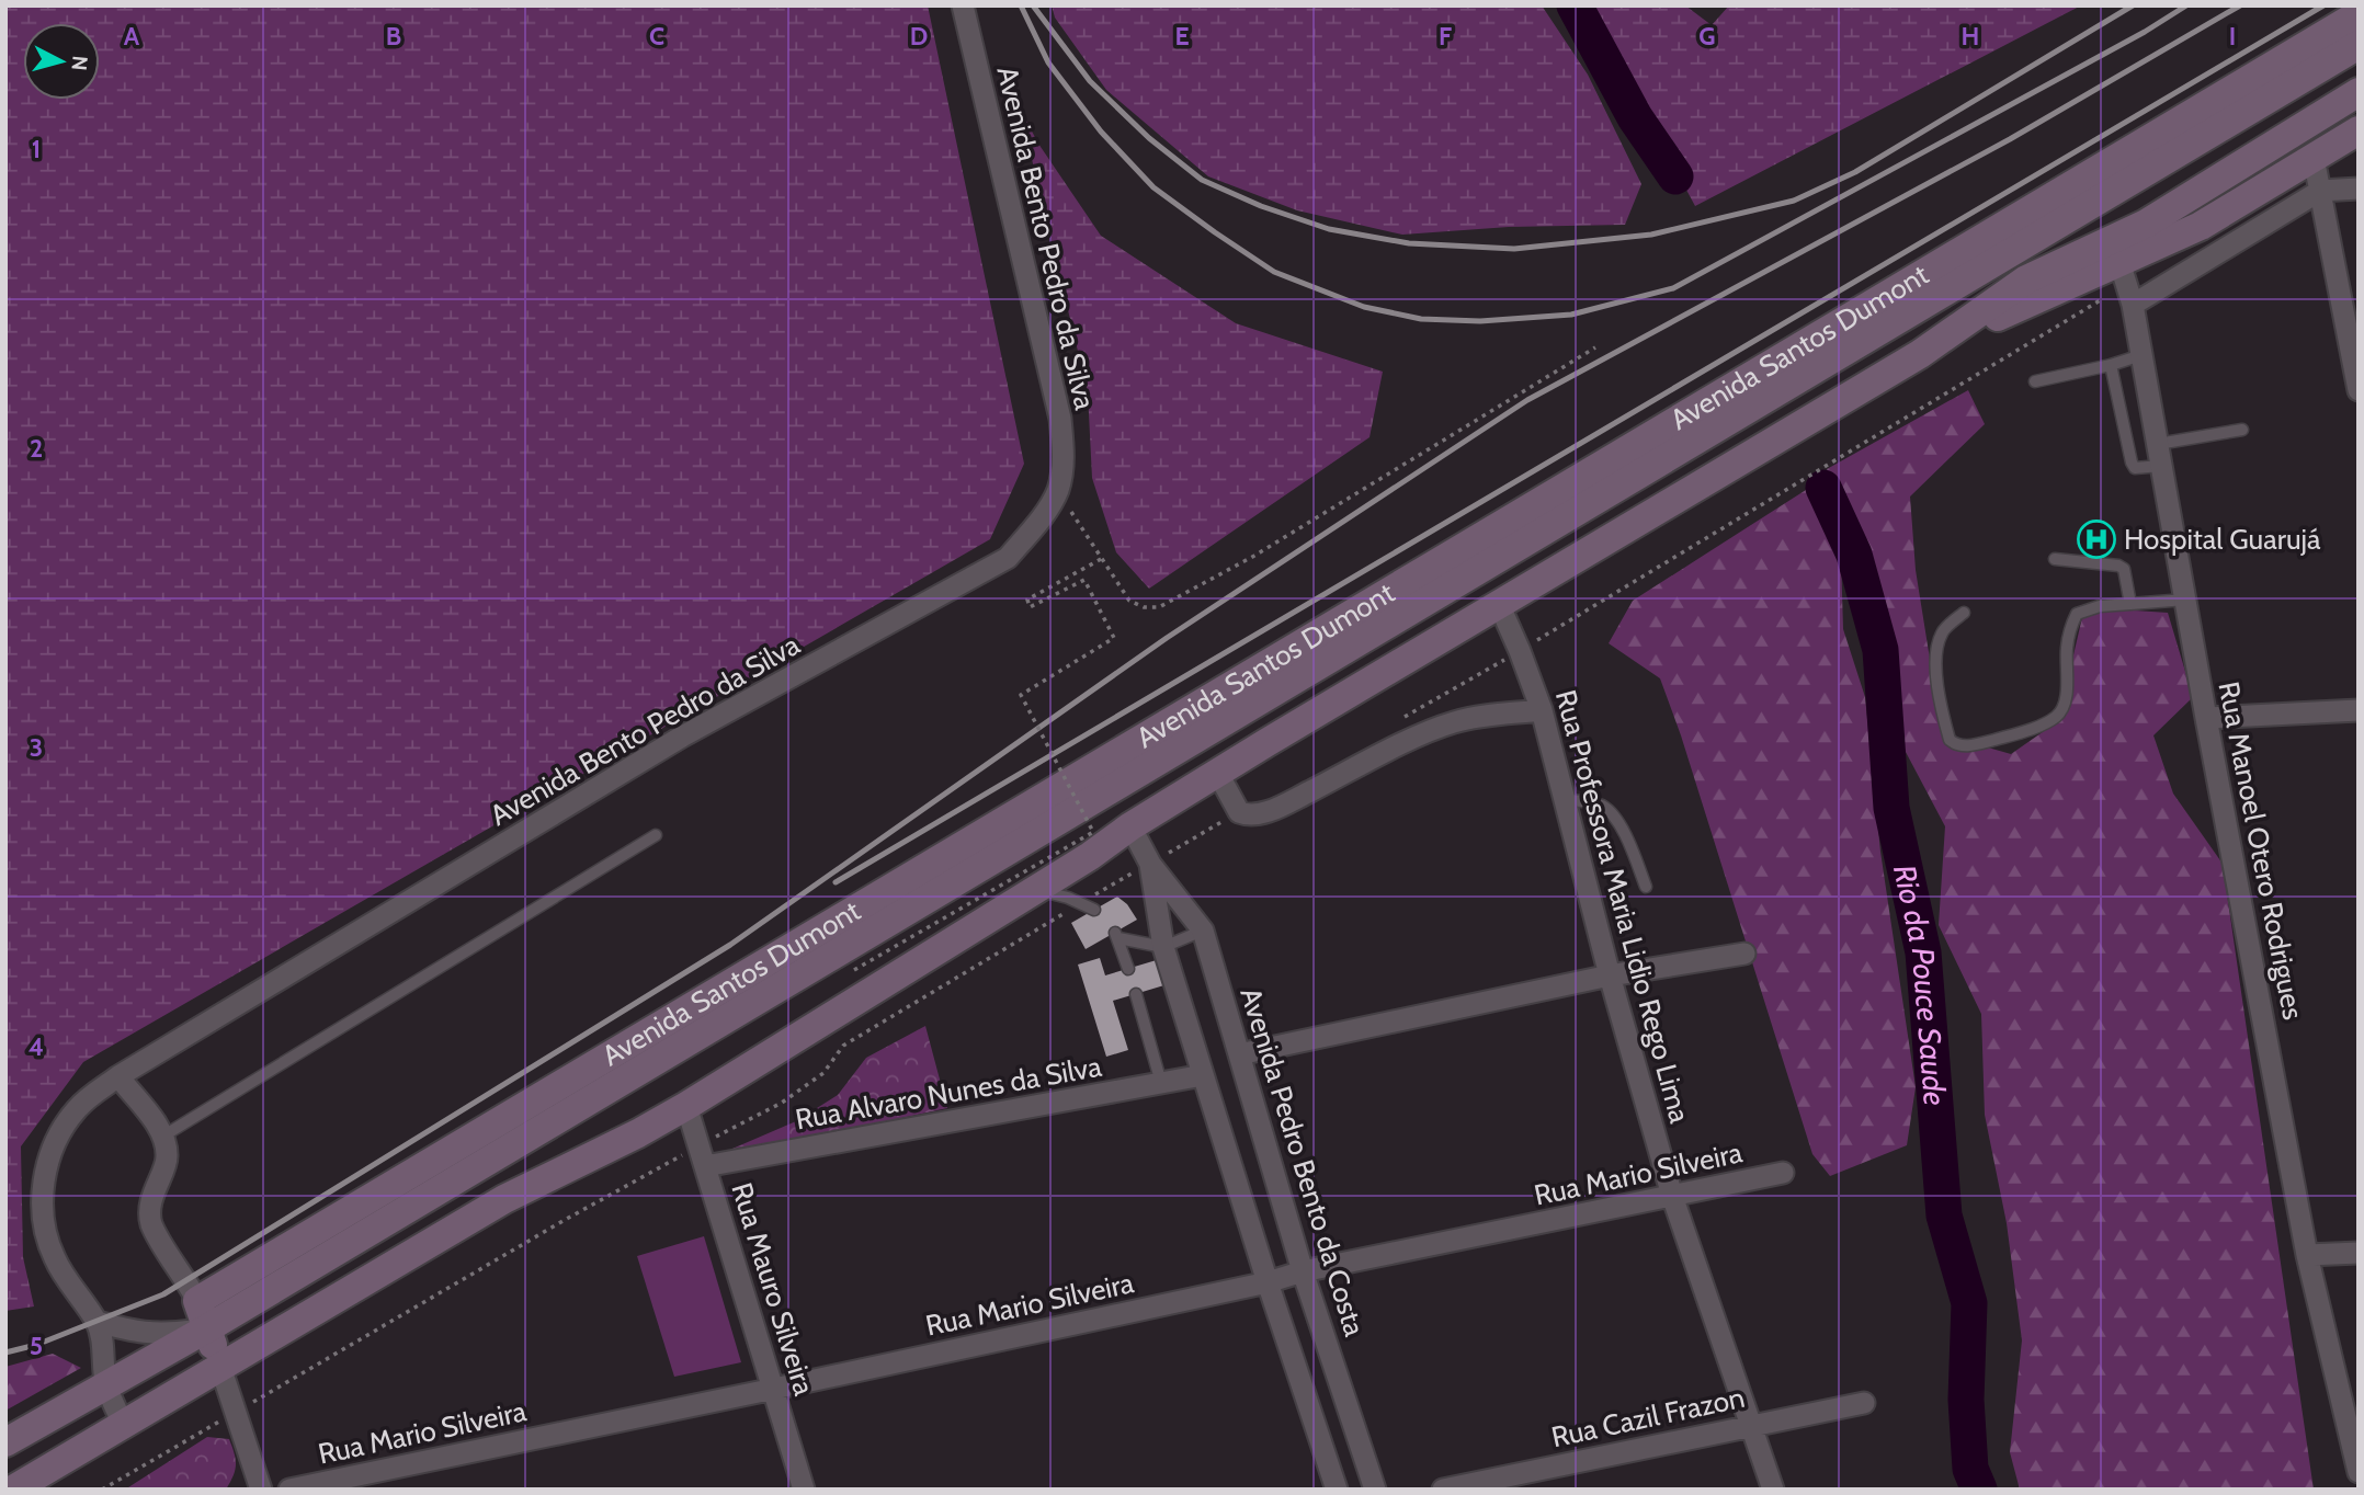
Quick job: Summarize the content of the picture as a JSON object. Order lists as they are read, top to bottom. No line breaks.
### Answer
{"streets":{"main road":["Avenida Santos Dumont"],"street":["Avenida Bento Pedro da Silva","Rua Manoel Otero Rodrigues","Rua Professora Maria Lidio Rego Lima","Rua Alvaro Nunes da Silva","Avenida Pedro Bento da Costa","Rua Mario Silveira","Rua Mauro Silveira","Rua Cazil Frazon"]},"crossings":[["Avenida Bento Pedro da Silva","Avenida Santos Dumont"],["Rua Professora Maria Lidio Rego Lima","Rua Mario Silveira"],["Rua Professora Maria Lidio Rego Lima","Rua Cazil Frazon"],["Rua Alvaro Nunes da Silva","Avenida Pedro Bento da Costa"],["Rua Alvaro Nunes da Silva","Rua Mauro Silveira"],["Avenida Pedro Bento da Costa","Rua Mario Silveira"],["Rua Mario Silveira","Rua Mauro Silveira"]],"water":["Rio da Pouce Saude"],"places":{"hospital":["Hospital Guarujá"]},"north":"right","grid":{"columns":["A","B","C","D","E","F","G","H","I"],"rows":["1","2","3","4","5"]}}
